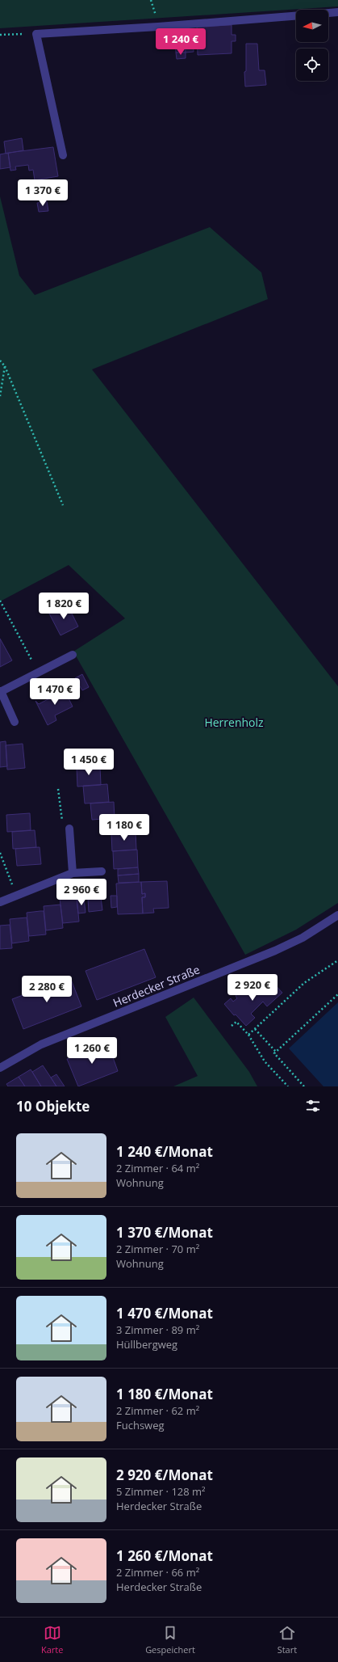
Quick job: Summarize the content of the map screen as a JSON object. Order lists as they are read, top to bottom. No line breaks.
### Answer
{"streets":{"street":["Herdecker Straße"]},"parks":["Herrenholz"],"north":"left","page":{"price":["1 240 €","1 370 €","1 820 €","1 470 €","1 450 €","1 180 €","2 960 €","2 920 €","2 280 €","1 260 €"],"heading":"10 Objekte","list":[{"name":"1 240 €/Monat","note":"2 Zimmer · 64 m² · Wohnung"},{"name":"1 370 €/Monat","note":"2 Zimmer · 70 m² · Wohnung"},{"name":"1 470 €/Monat","note":"3 Zimmer · 89 m² · Hüllbergweg"},{"name":"1 180 €/Monat","note":"2 Zimmer · 62 m² · Fuchsweg"},{"name":"2 920 €/Monat","note":"5 Zimmer · 128 m² · Herdecker Straße"},{"name":"1 260 €/Monat","note":"2 Zimmer · 66 m² · Herdecker Straße"}],"tabs":["Karte","Gespeichert","Start"]}}
